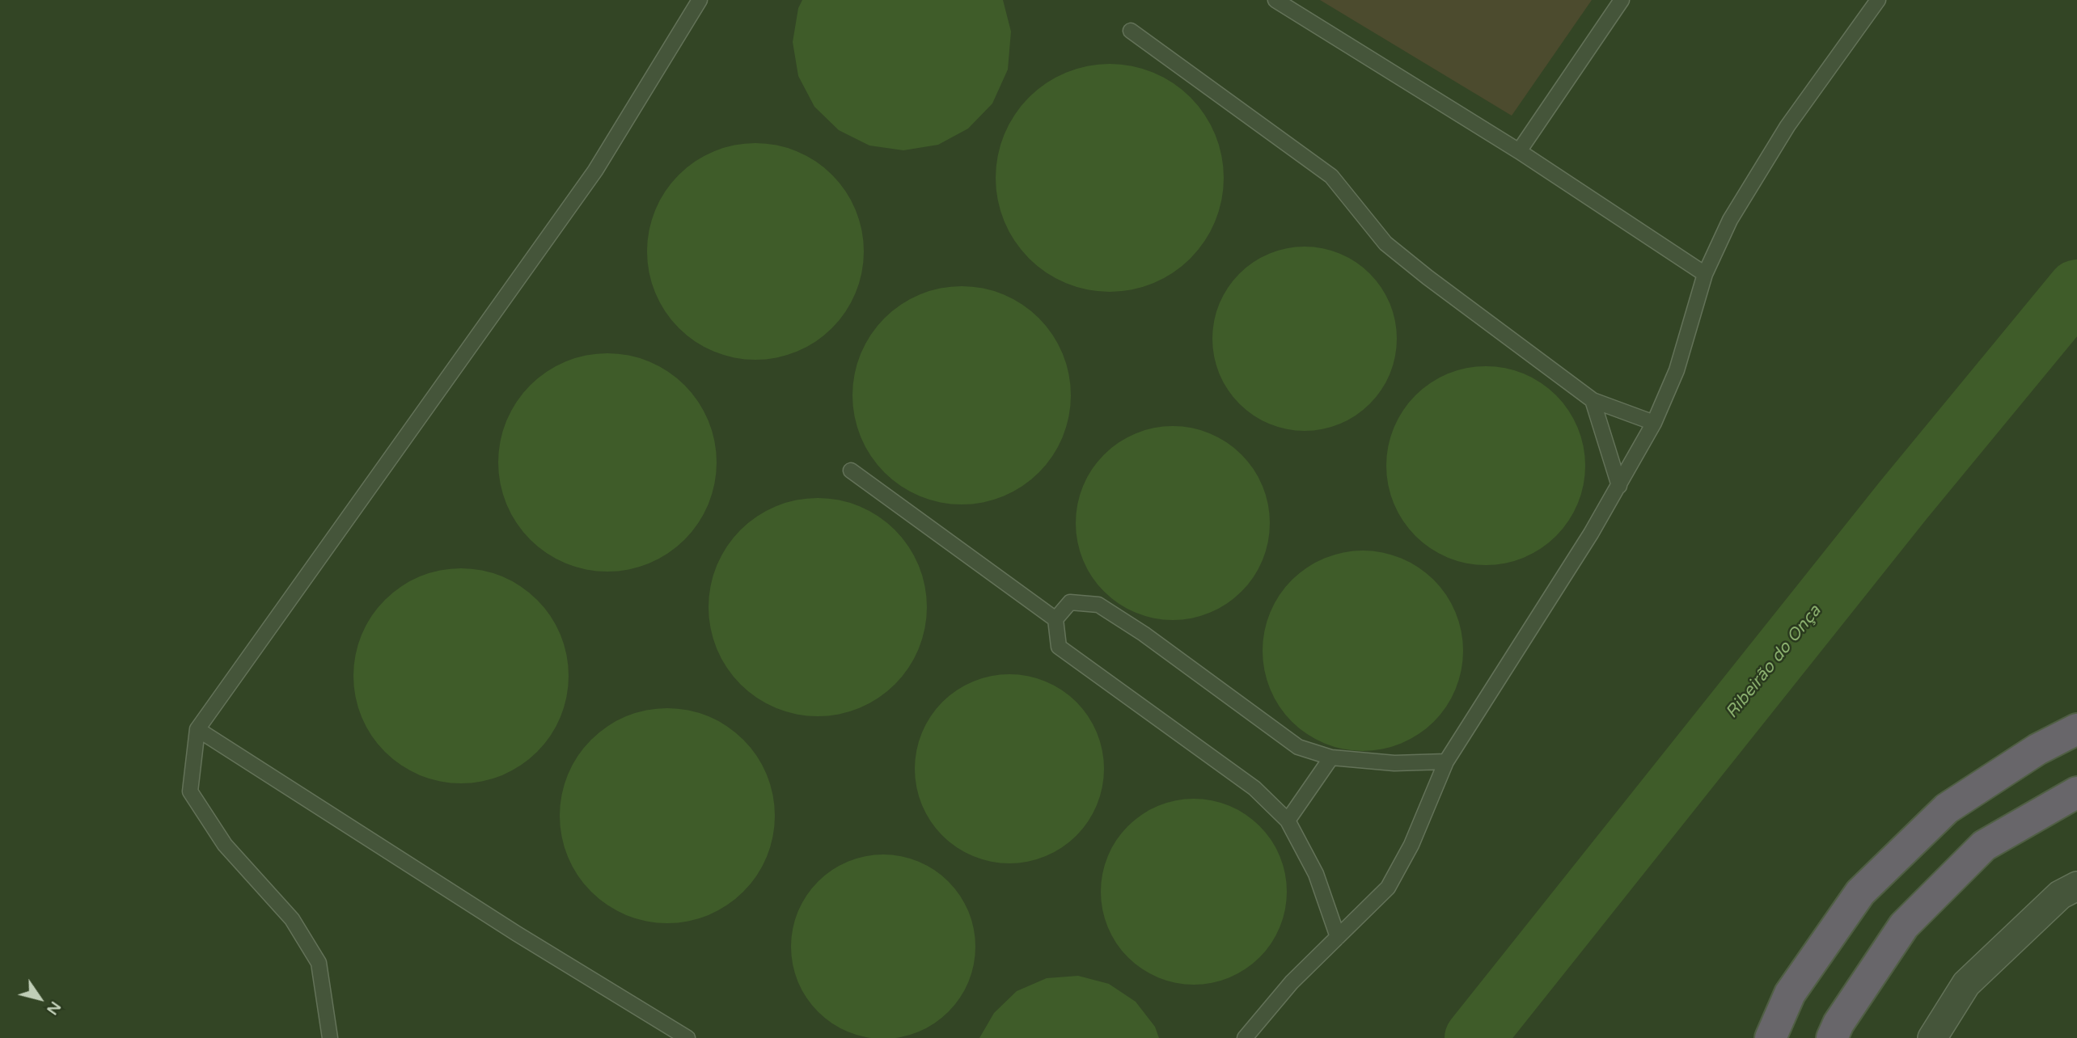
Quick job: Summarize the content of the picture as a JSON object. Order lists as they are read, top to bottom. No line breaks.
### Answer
{"water":["Ribeirão do Onça"],"north":"bottom right"}
